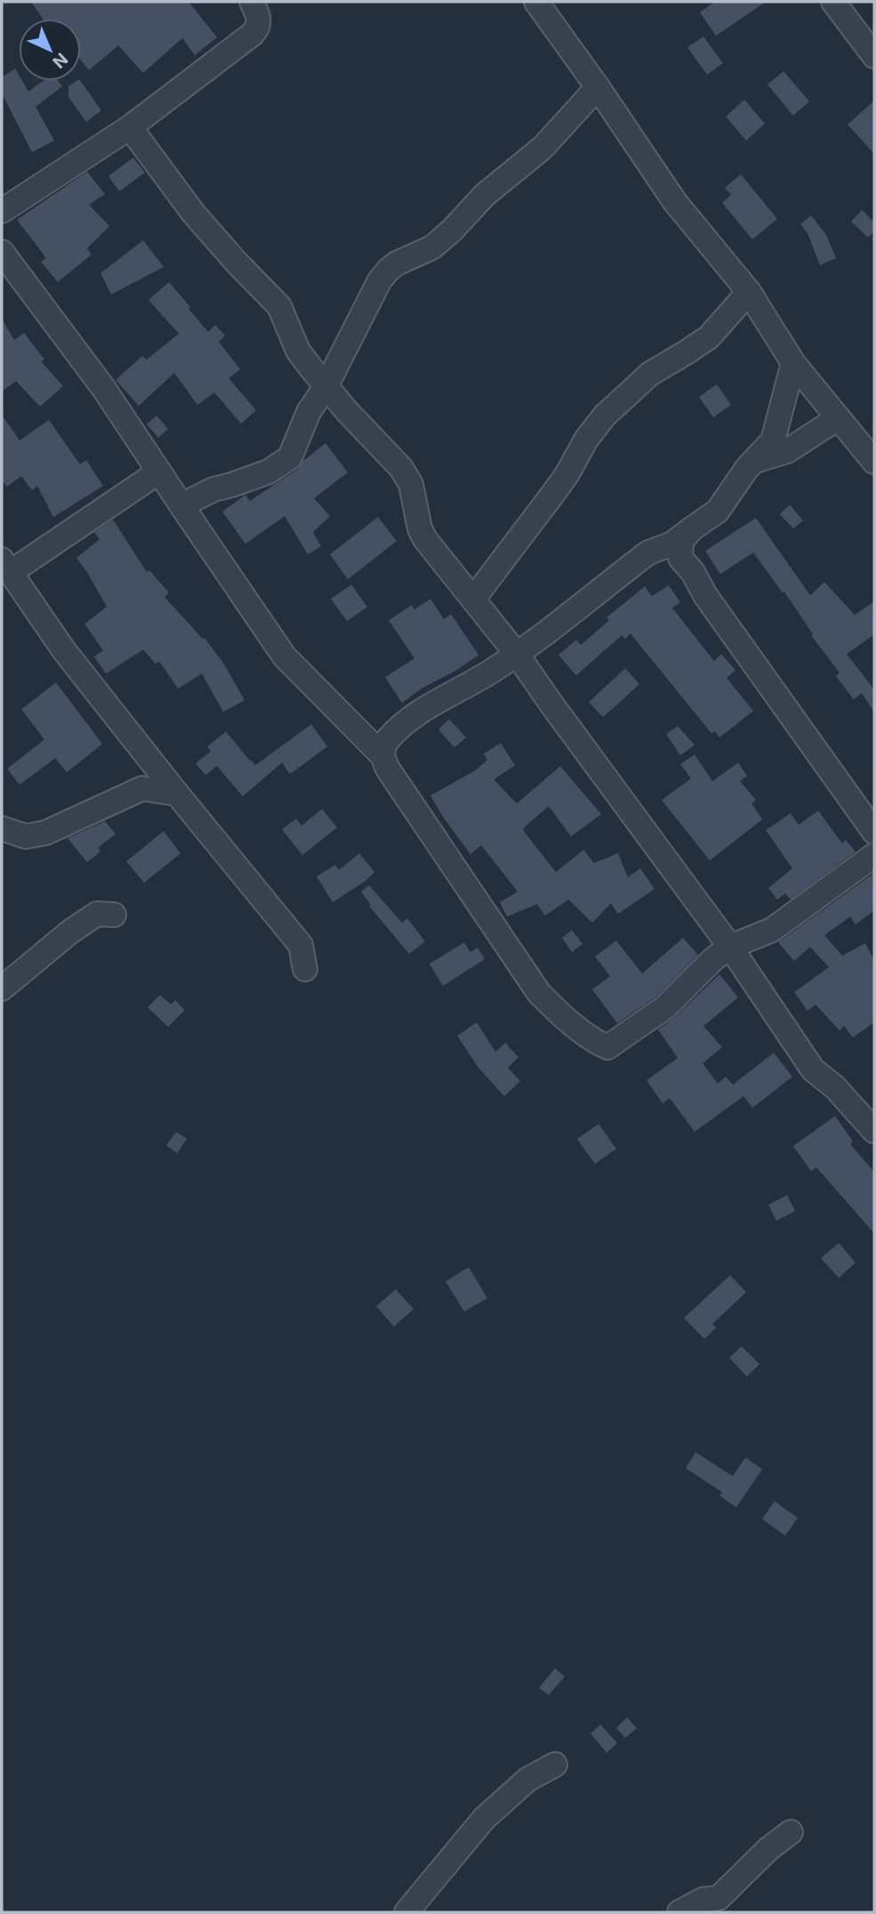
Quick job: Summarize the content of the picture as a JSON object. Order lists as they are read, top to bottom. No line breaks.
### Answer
{"north":"bottom right"}
